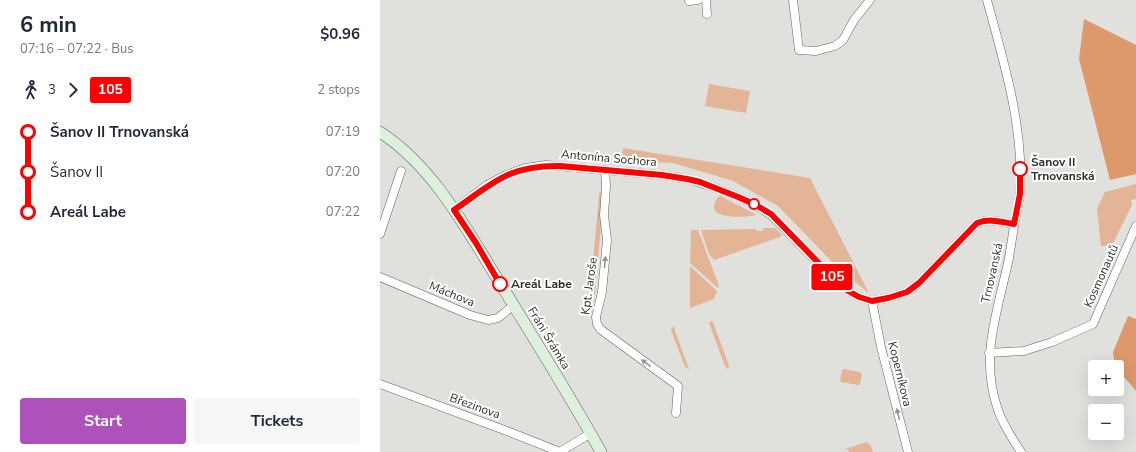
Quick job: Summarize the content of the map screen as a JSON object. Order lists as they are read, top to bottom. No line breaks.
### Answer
{"streets":{"street":["Antonína Sochora","Trnovanská","Kosmonautů","Kpt. Jaroše","Máchova","Fráni Šrámka","Koperníkova","Březinova"]},"crossings":[["Antonína Sochora","Kpt. Jaroše"],["Antonína Sochora","Fráni Šrámka"],["Antonína Sochora","Koperníkova"],["Trnovanská","Kosmonautů"],["Máchova","Fráni Šrámka"]],"one_way":["Kpt. Jaroše","Koperníkova"],"places":["Šanov II Trnovanská","Areál Labe"],"lines":["bus line 105"],"page":{"heading":["6 min","07:16 – 07:22 · Bus","$0.96"],"on_map":"105","legs":["3","105","2 stops"],"list":[{"name":"Šanov II Trnovanská","value":"07:19"},{"name":"Šanov II","value":"07:20"},{"name":"Areál Labe","value":"07:22"}],"map_buttons":["+","−"],"buttons":["Start","Tickets"]}}
